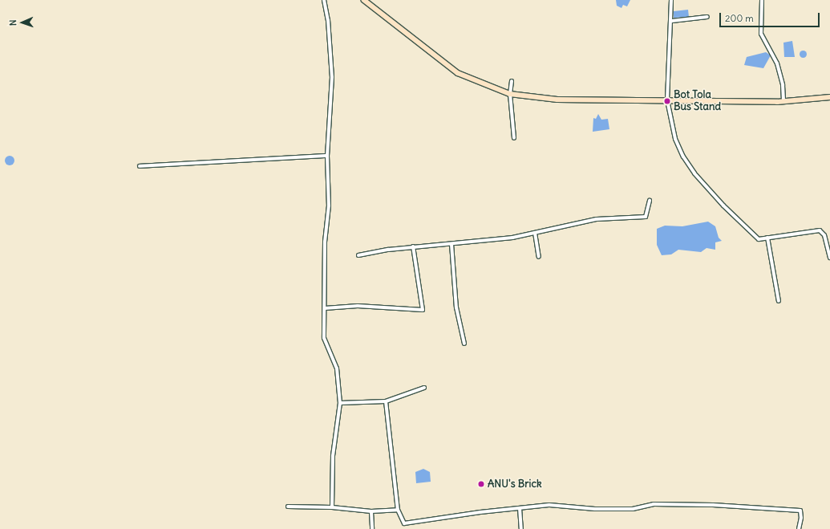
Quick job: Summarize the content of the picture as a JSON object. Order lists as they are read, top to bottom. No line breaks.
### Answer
{"places":["Bot Tola Bus Stand","ANU's Brick"],"scale_bar":"200 m","north":"left"}
